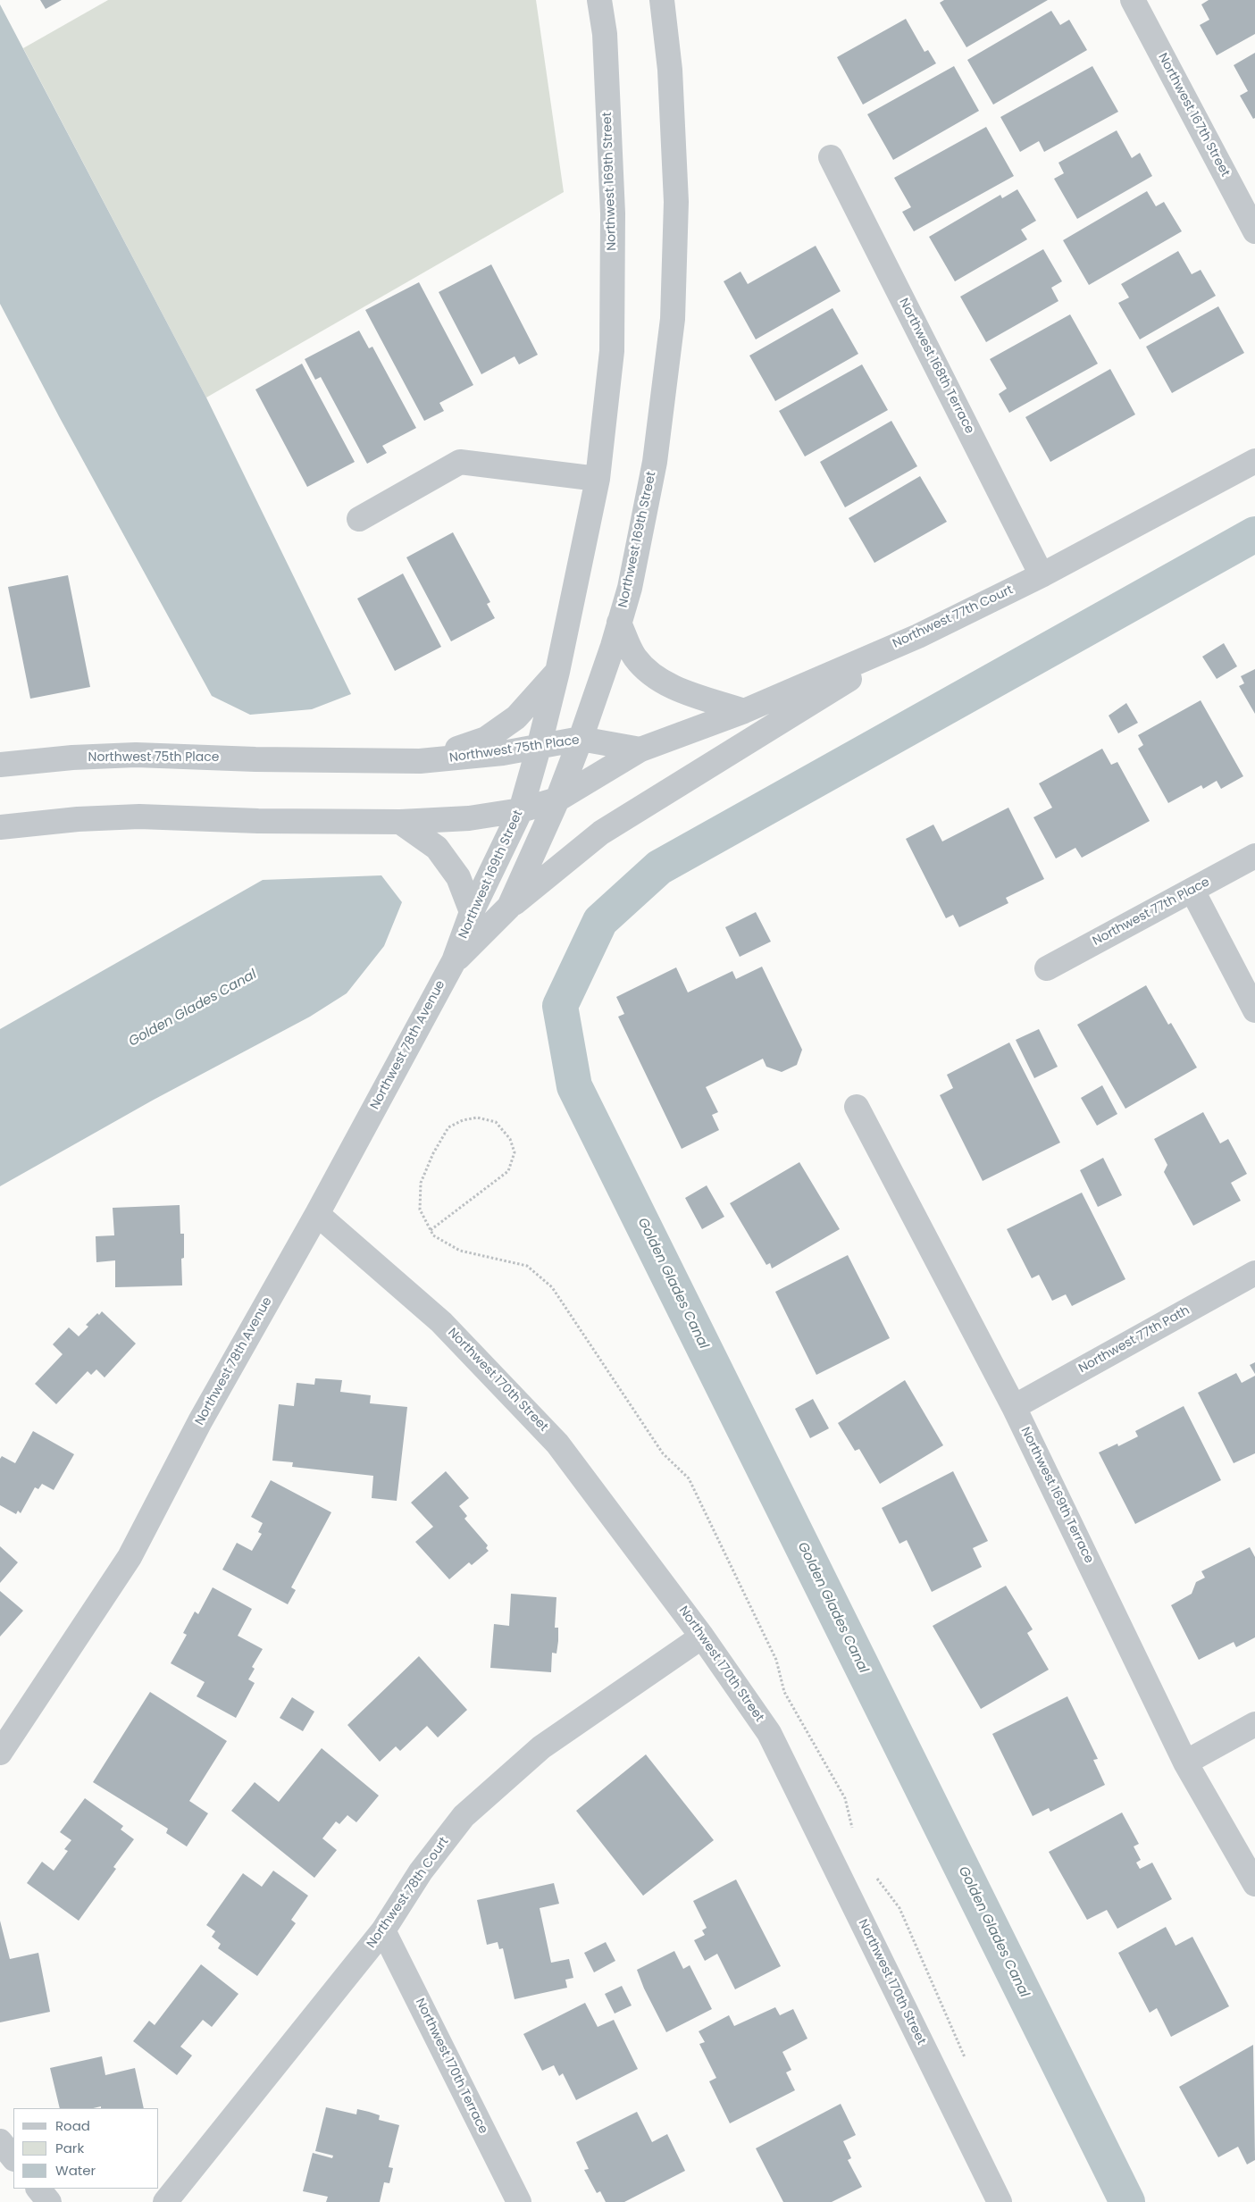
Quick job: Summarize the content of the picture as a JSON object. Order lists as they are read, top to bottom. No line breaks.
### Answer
{"streets":{"street":["Northwest 167th Street","Northwest 169th Street","Northwest 168th Terrace","Northwest 77th Court","Northwest 75th Place","Northwest 77th Place","Northwest 78th Avenue","Northwest 77th Path","Northwest 170th Street","Northwest 169th Terrace","Northwest 78th Court","Northwest 170th Terrace"]},"crossings":[["Northwest 169th Street","Northwest 75th Place"],["Northwest 169th Street","Northwest 78th Avenue"],["Northwest 168th Terrace","Northwest 77th Court"],["Northwest 77th Court","Northwest 75th Place"],["Northwest 78th Avenue","Northwest 170th Street"],["Northwest 77th Path","Northwest 169th Terrace"],["Northwest 170th Street","Northwest 78th Court"],["Northwest 78th Court","Northwest 170th Terrace"]],"water":["Golden Glades Canal"],"legend":["Road","Park","Water"]}
